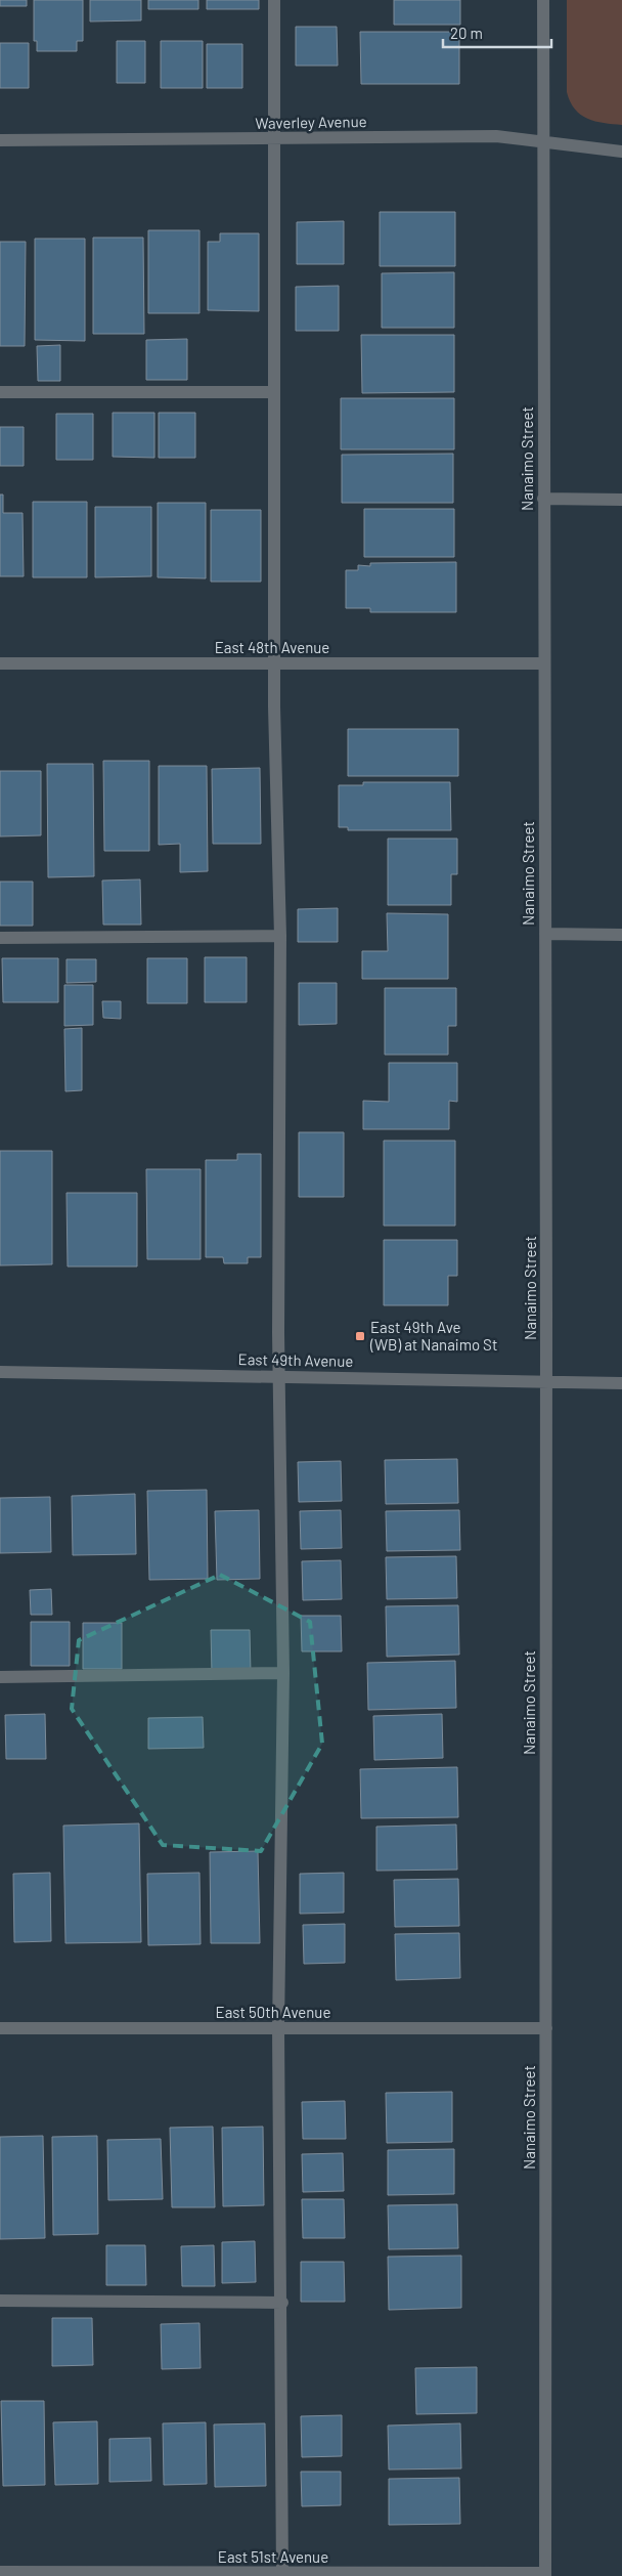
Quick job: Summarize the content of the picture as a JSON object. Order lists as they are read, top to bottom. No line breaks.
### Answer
{"streets":{"street":["Waverley Avenue","Nanaimo Street","East 48th Avenue","East 49th Avenue","East 50th Avenue","East 51st Avenue"]},"crossings":[["Waverley Avenue","Nanaimo Street"],["Nanaimo Street","East 48th Avenue"],["Nanaimo Street","East 49th Avenue"],["Nanaimo Street","East 50th Avenue"],["Nanaimo Street","East 51st Avenue"]],"places":{"transit":["East 49th Ave (WB) at Nanaimo St"]},"scale_bar":"20 m"}
